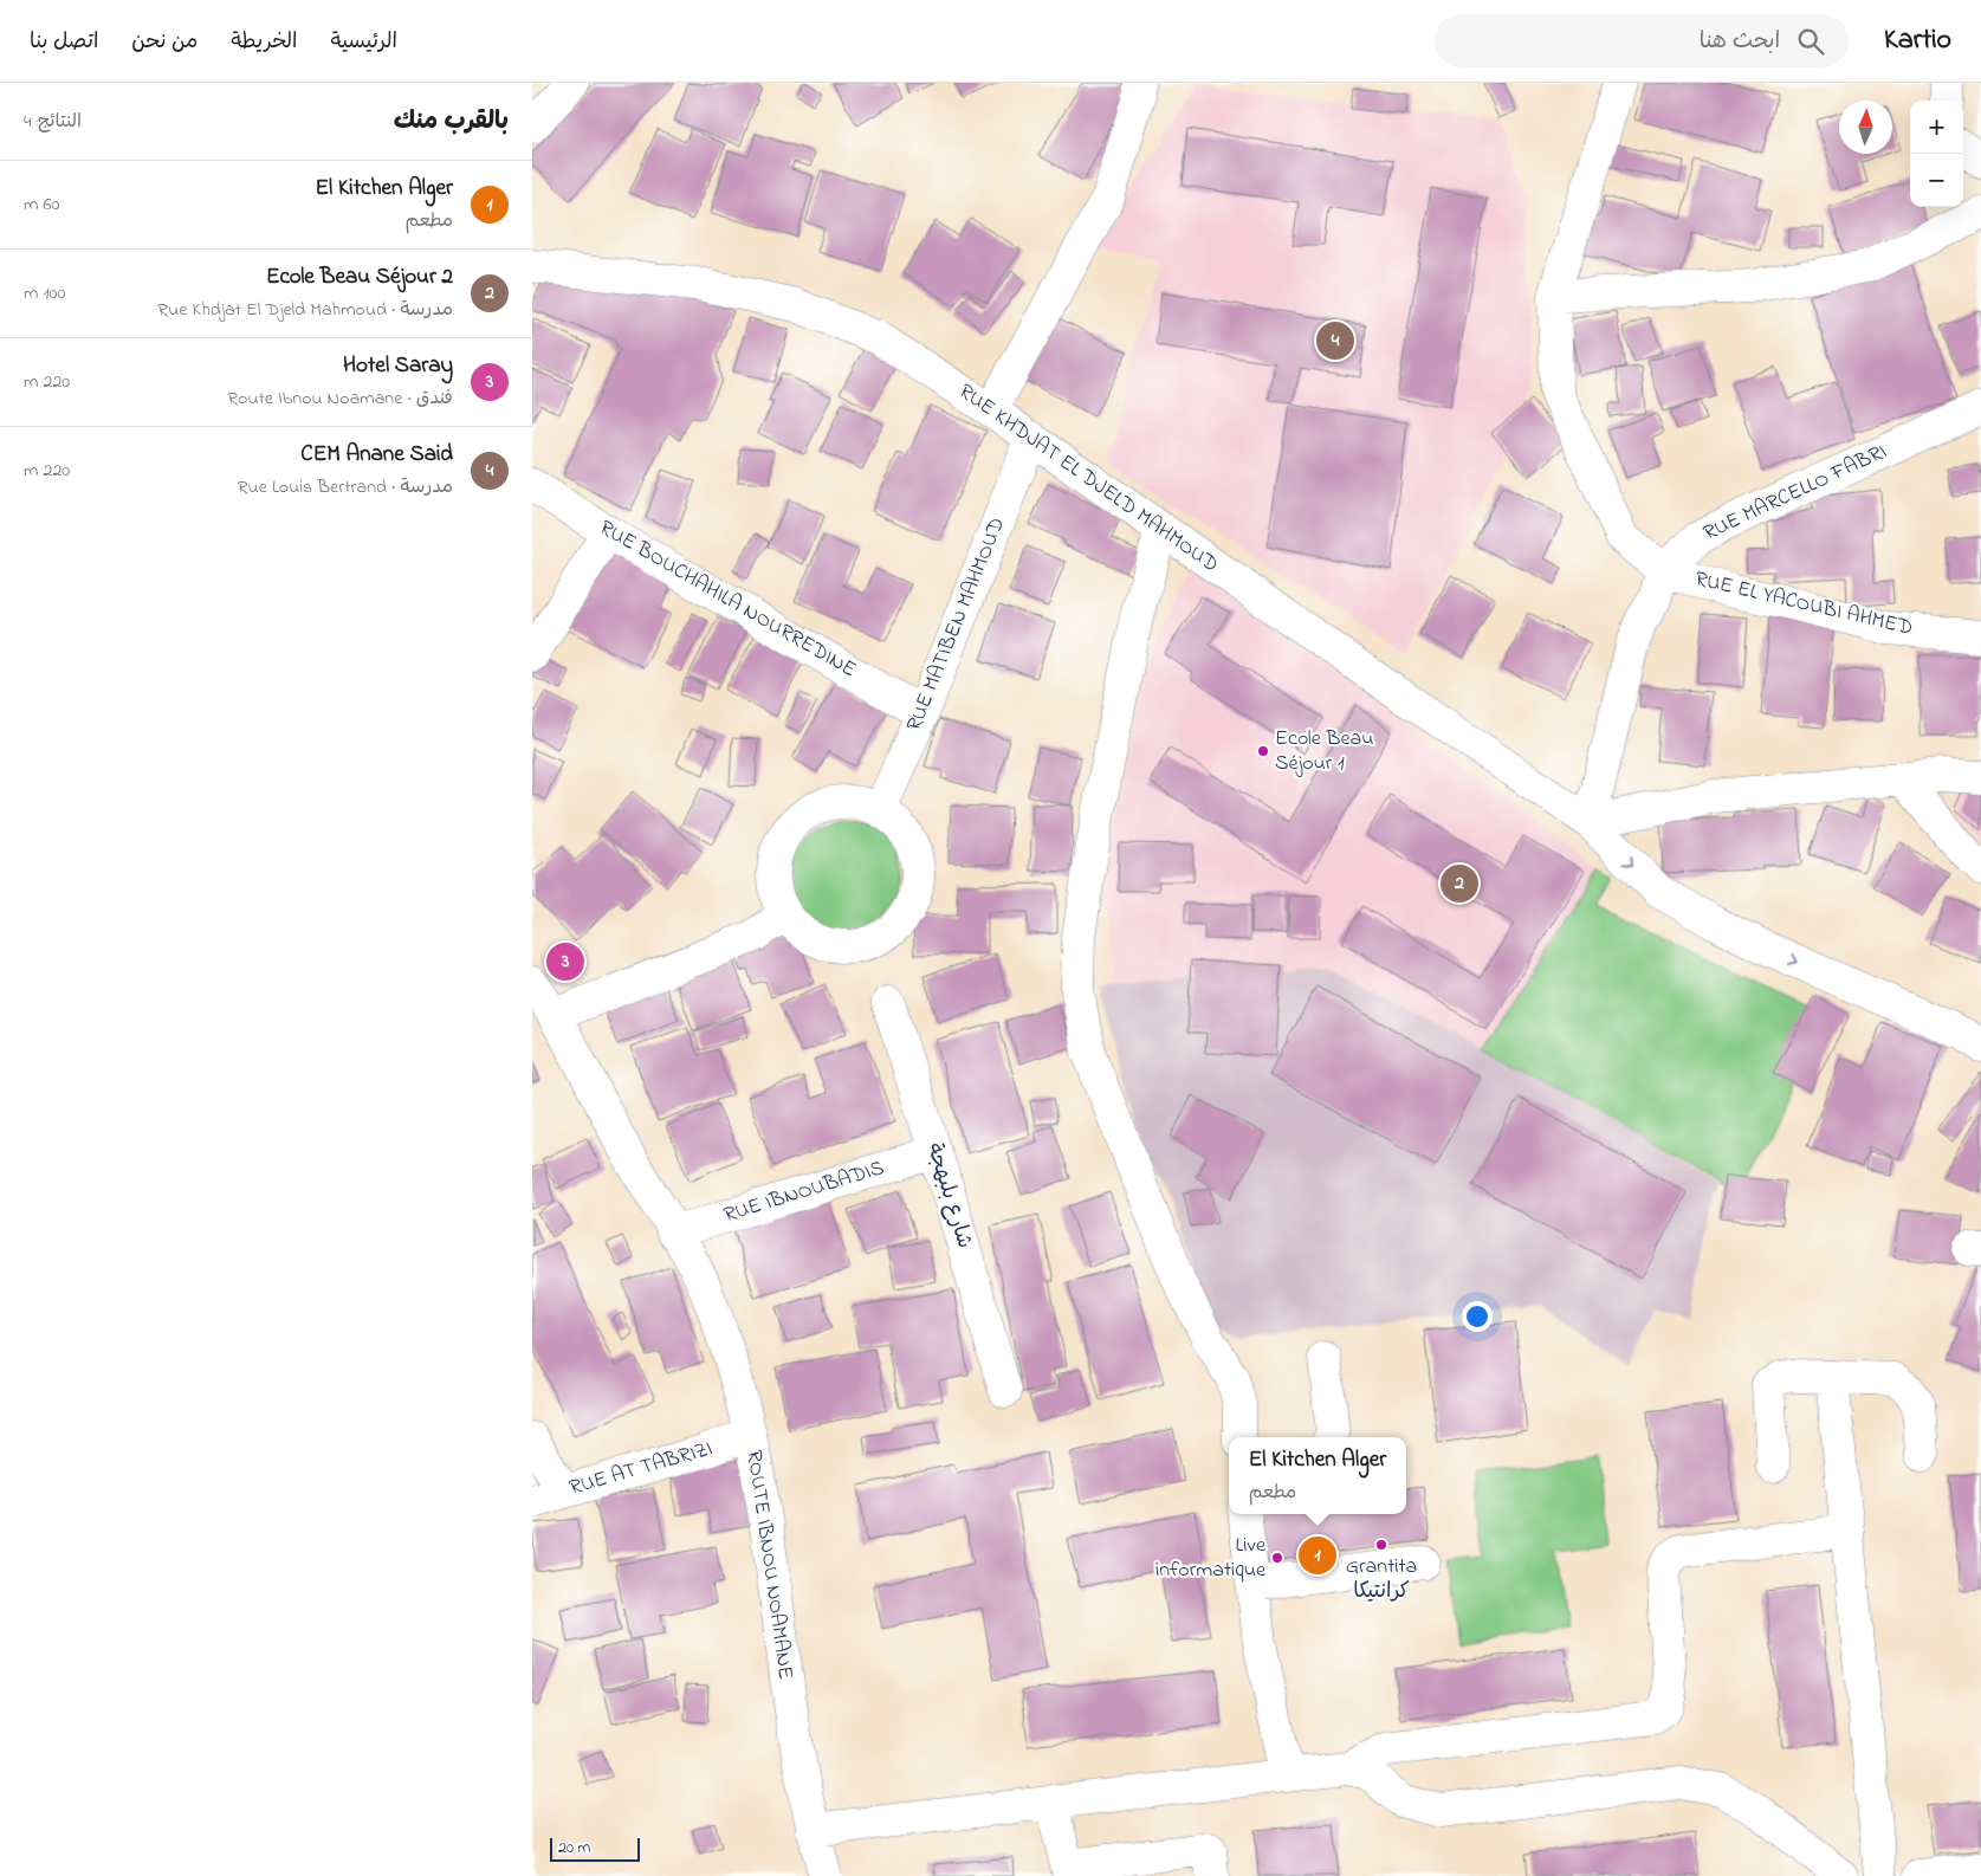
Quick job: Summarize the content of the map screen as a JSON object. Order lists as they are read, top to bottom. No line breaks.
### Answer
{"streets":{"street":["RUE KHDJAT EL DJELD MAHMOUD","RUE MARCELLO FABRI","RUE BOUCHAHILA NOURREDINE","RUE EL YACOUBI AHMED","RUE MATIBEN MAHMOUD","RUE IBNOUBADIS","شارع بلبهجة","RUE AT TABRIZI","ROUTE IBNOU NOAMANE"]},"crossings":[["RUE KHDJAT EL DJELD MAHMOUD","RUE MATIBEN MAHMOUD"],["RUE MARCELLO FABRI","RUE EL YACOUBI AHMED"],["RUE BOUCHAHILA NOURREDINE","RUE MATIBEN MAHMOUD"],["RUE IBNOUBADIS","شارع بلبهجة"],["RUE IBNOUBADIS","ROUTE IBNOU NOAMANE"],["RUE AT TABRIZI","ROUTE IBNOU NOAMANE"]],"places":["Ecole Beau Séjour 1","Grantita كرانتيكا","Live informatique"],"scale_bar":"20 m","north":"top","page":{"header":"Kartio","search":"ابحث هنا","nav":["الرئيسية","الخريطة","من نحن","اتصل بنا"],"heading":["بالقرب منك","النتائج: 4"],"map_buttons":["+","−"],"list":[{"mark":"1","name":"El Kitchen Alger","note":"مطعم","value":"60 m"},{"mark":"2","name":"Ecole Beau Séjour 2","note":"مدرسة · Rue Khdjat El Djeld Mahmoud","value":"100 m"},{"mark":"3","name":"Hotel Saray","note":"فندق · Route Ibnou Noamane","value":"220 m"},{"mark":"4","name":"CEM Anane Said","note":"مدرسة · Rue Louis Bertrand","value":"220 m"}],"pins":["4","2","3","1"],"popup":["El Kitchen Alger","مطعم"],"scale":"20 m"}}
